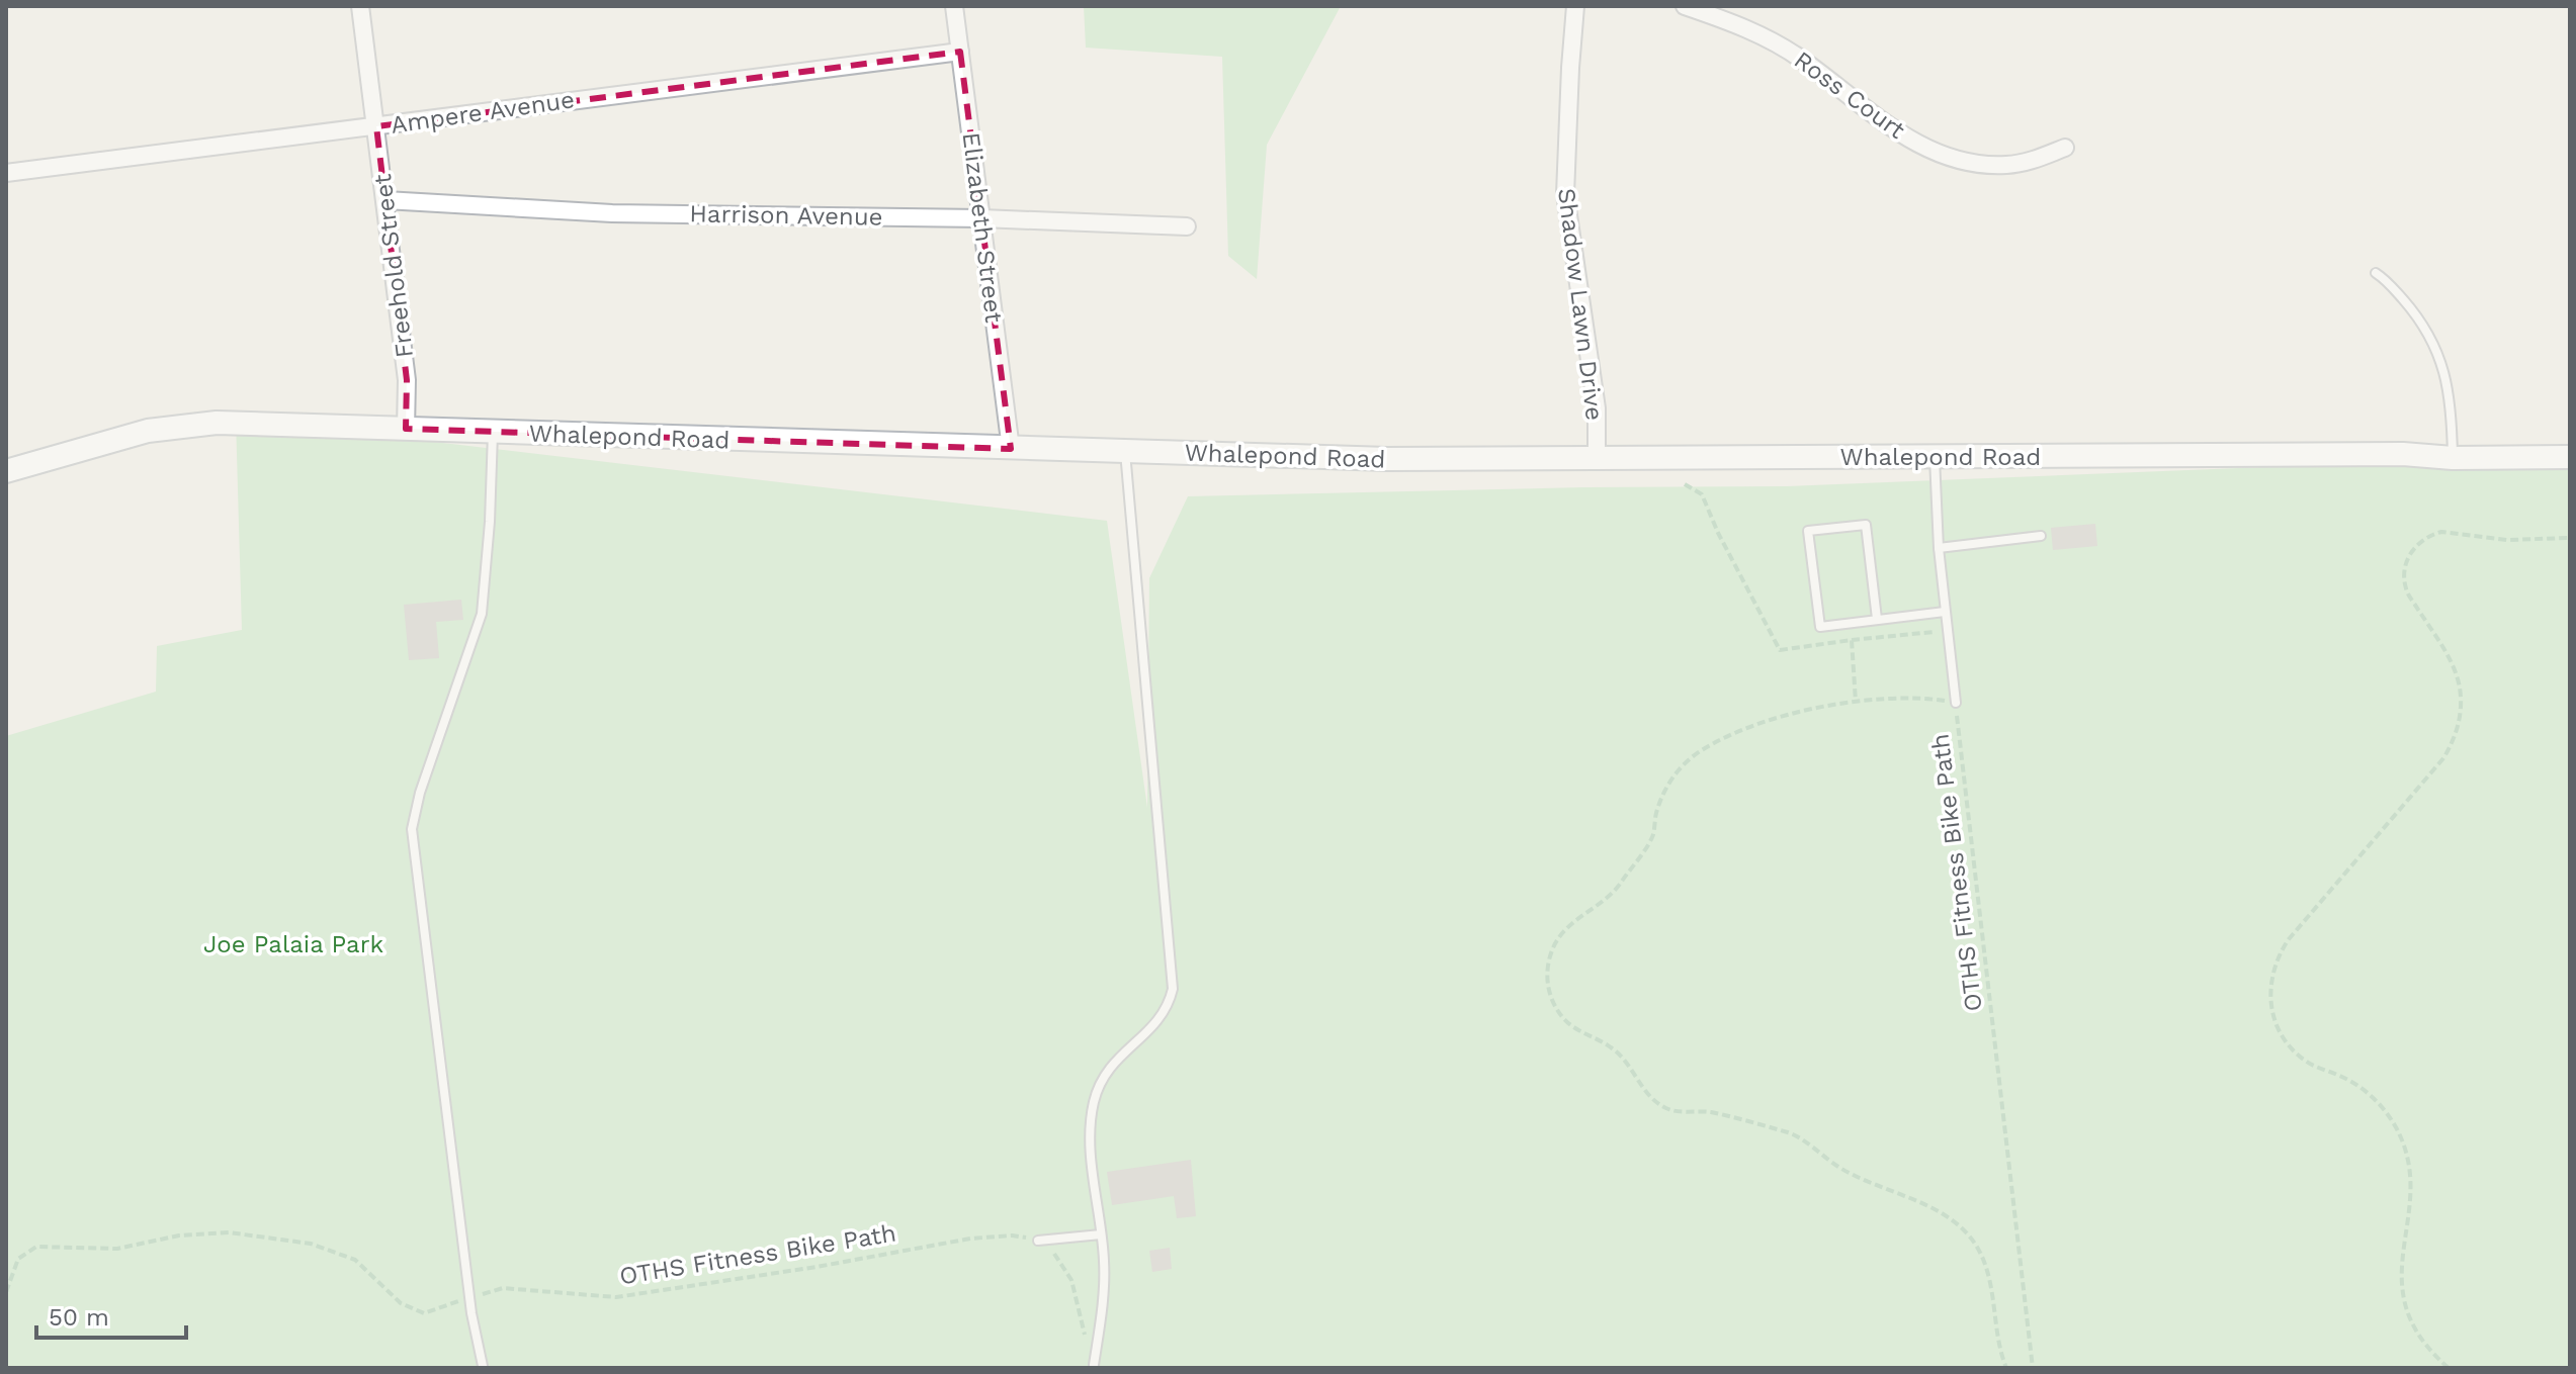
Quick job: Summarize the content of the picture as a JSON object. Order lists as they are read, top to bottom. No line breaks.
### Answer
{"streets":{"street":["Ross Court","Ampere Avenue","Harrison Avenue","Elizabeth Street","Freehold Street","Shadow Lawn Drive","Whalepond Road"],"path":["OTHS Fitness Bike Path"]},"crossings":[["Ampere Avenue","Elizabeth Street"],["Ampere Avenue","Freehold Street"],["Harrison Avenue","Elizabeth Street"],["Harrison Avenue","Freehold Street"],["Elizabeth Street","Whalepond Road"],["Freehold Street","Whalepond Road"],["Shadow Lawn Drive","Whalepond Road"]],"parks":["Joe Palaia Park"],"scale_bar":"50 m"}
